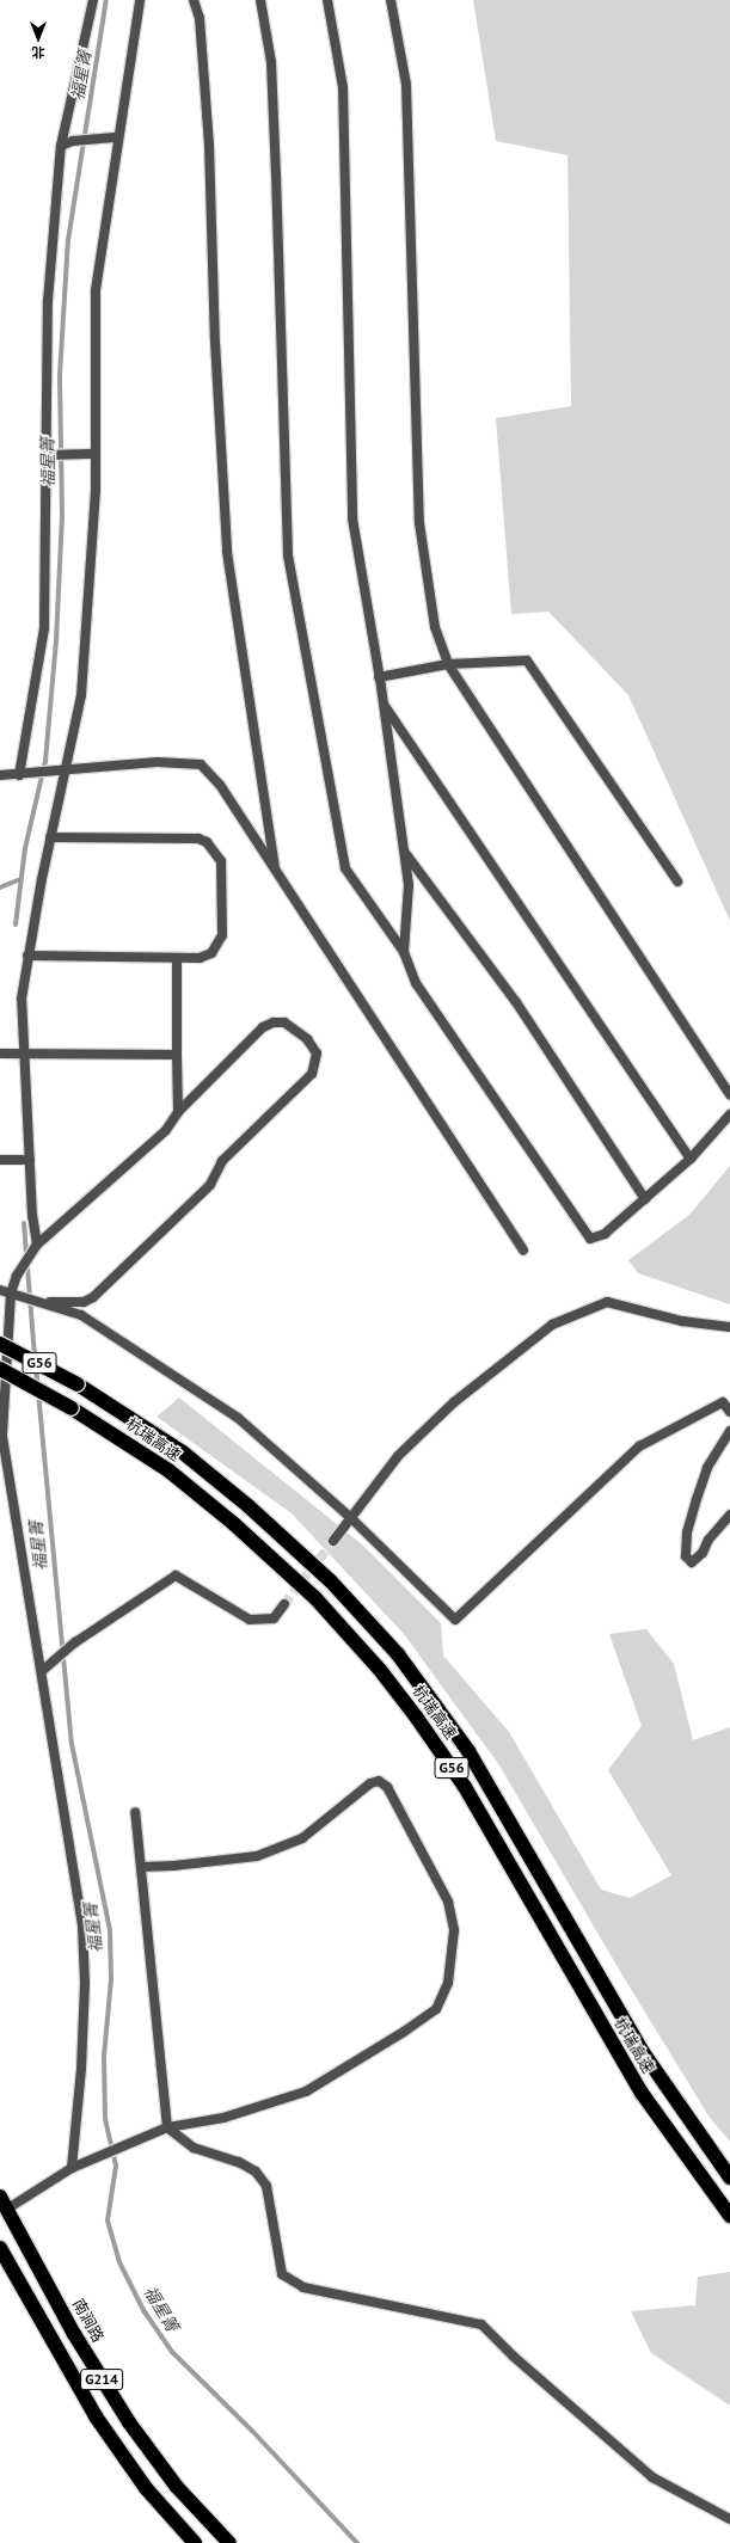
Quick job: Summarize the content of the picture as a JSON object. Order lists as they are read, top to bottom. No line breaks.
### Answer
{"streets":{"highway":["G56","杭瑞高速","南涧路","G214"]},"water":["福星箐"],"north":"bottom"}
